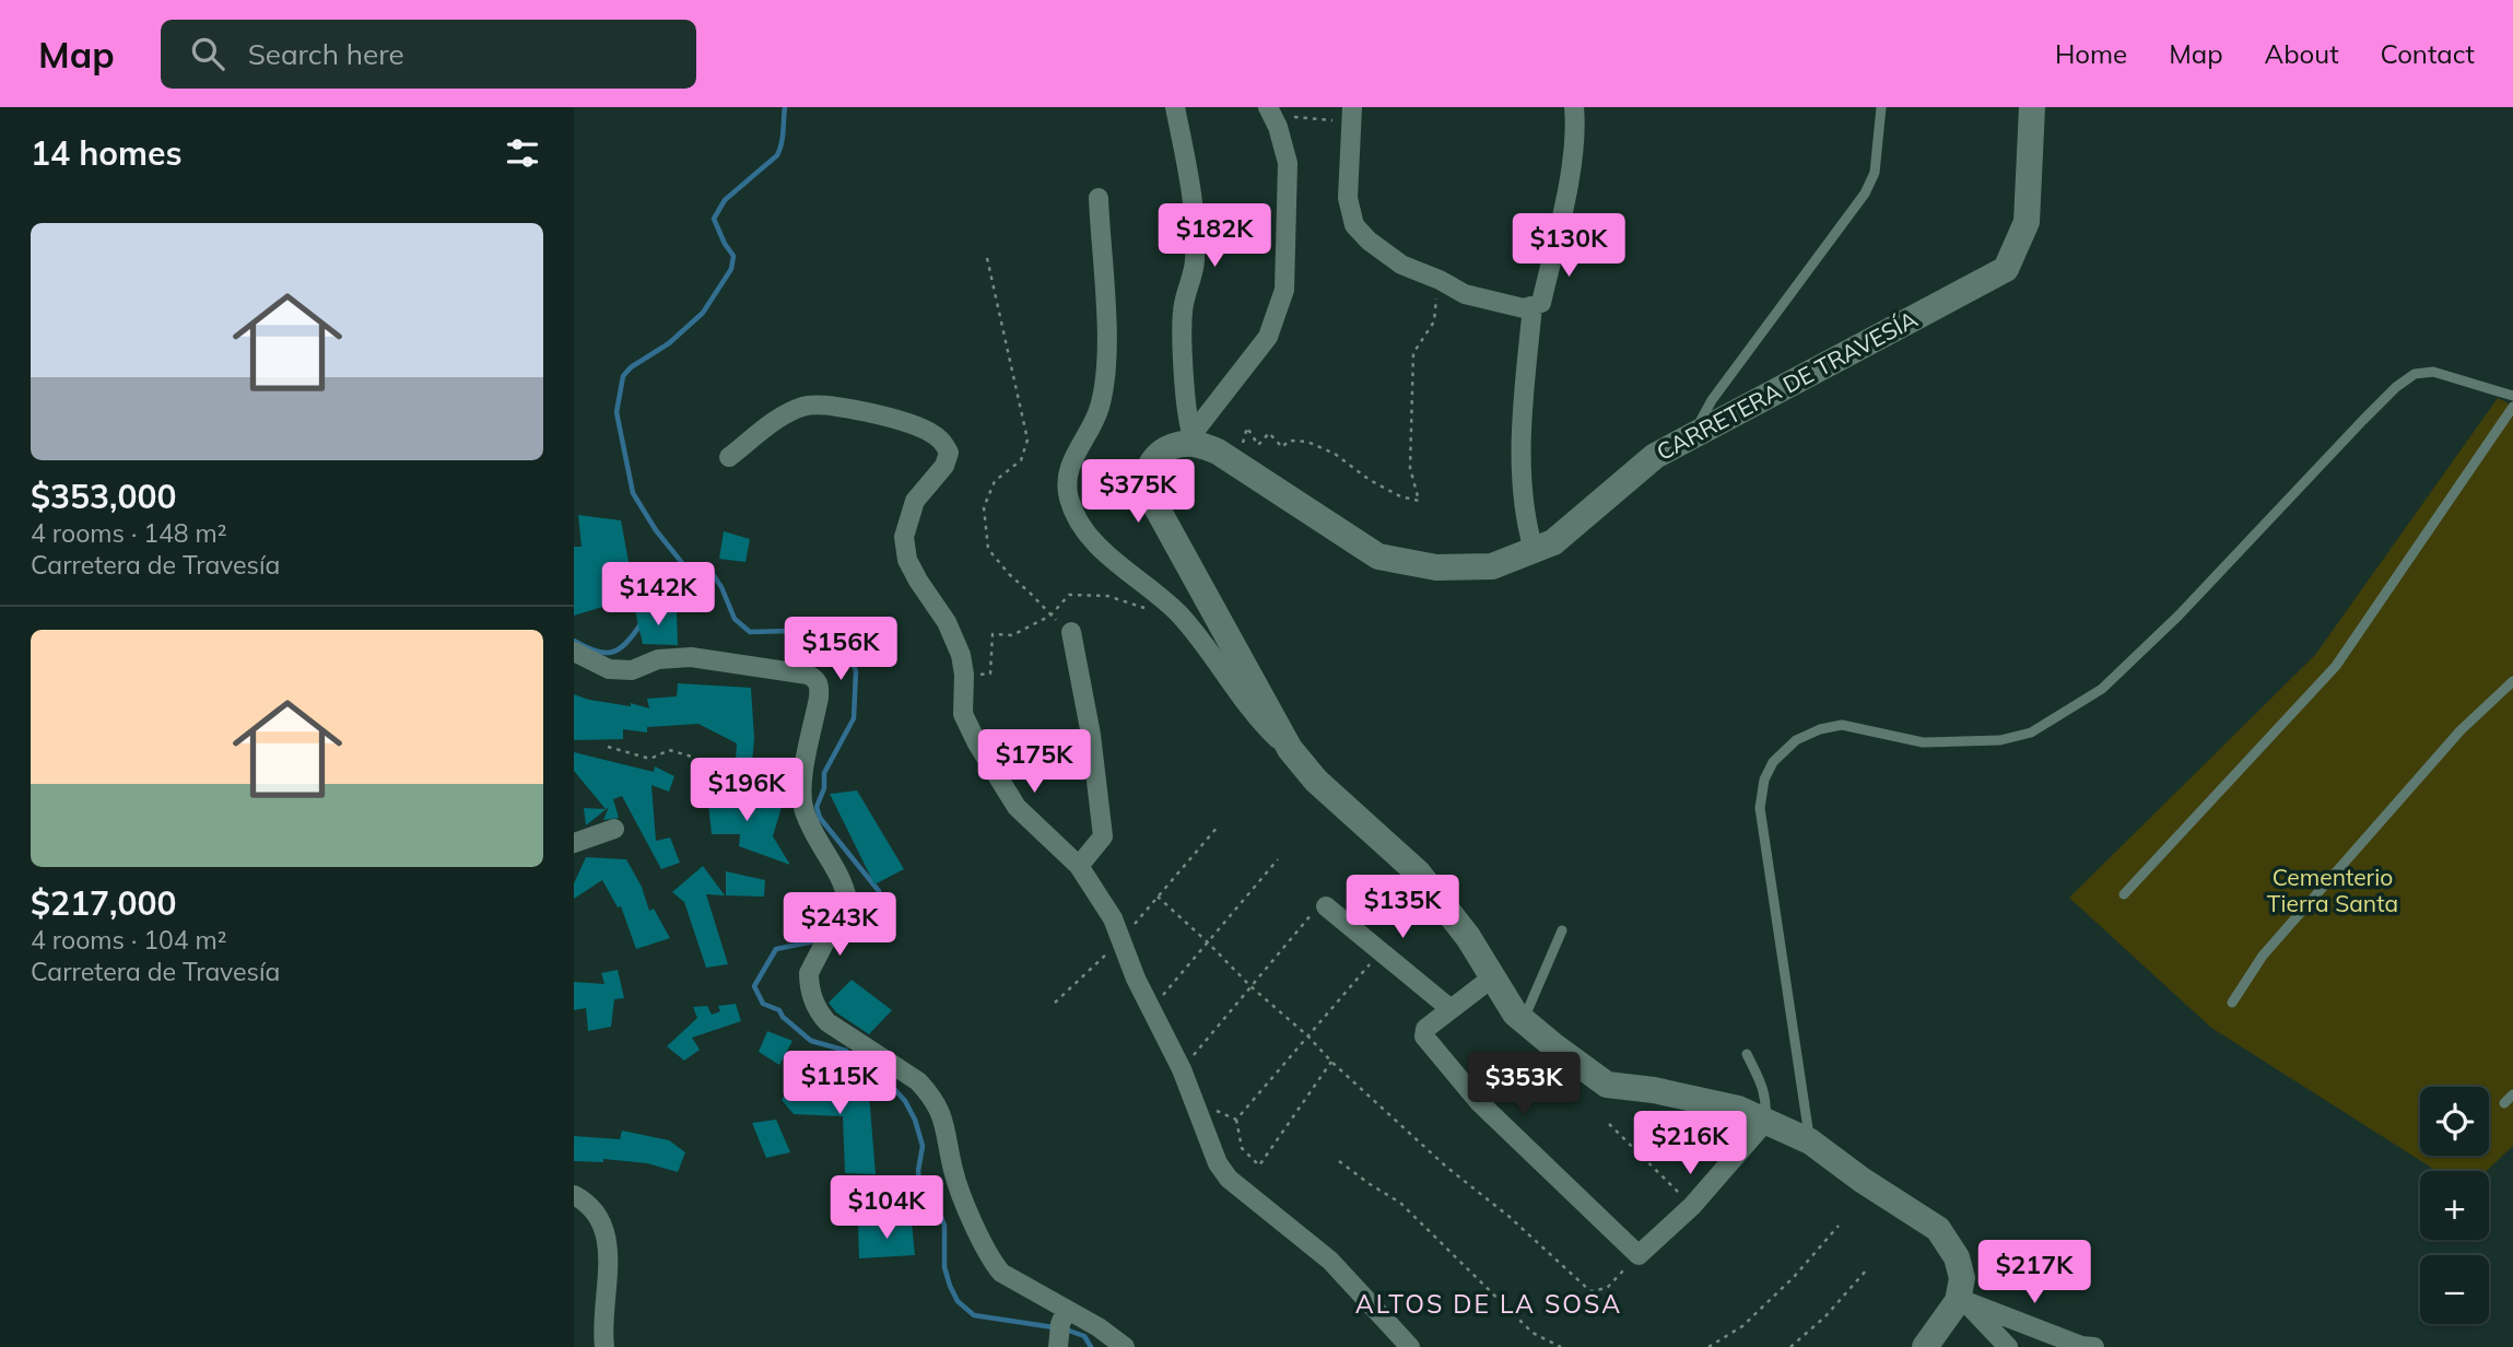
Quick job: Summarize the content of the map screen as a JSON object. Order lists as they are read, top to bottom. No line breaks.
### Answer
{"streets":{"street":["CARRETERA DE TRAVESÍA"]},"districts":["ALTOS DE LA SOSA"],"parks":["Cementerio Tierra Santa"],"page":{"header":"Map","search":"Search here","nav":["Home","Map","About","Contact"],"heading":"14 homes","list":[{"name":"$353,000","note":"4 rooms · 148 m² · Carretera de Travesía"},{"name":"$217,000","note":"4 rooms · 104 m² · Carretera de Travesía"}],"price":["$182K","$130K","$375K","$142K","$156K","$175K","$196K","$135K","$243K","$115K","$353K","$216K","$104K","$217K"],"map_buttons":["+","−"]}}
